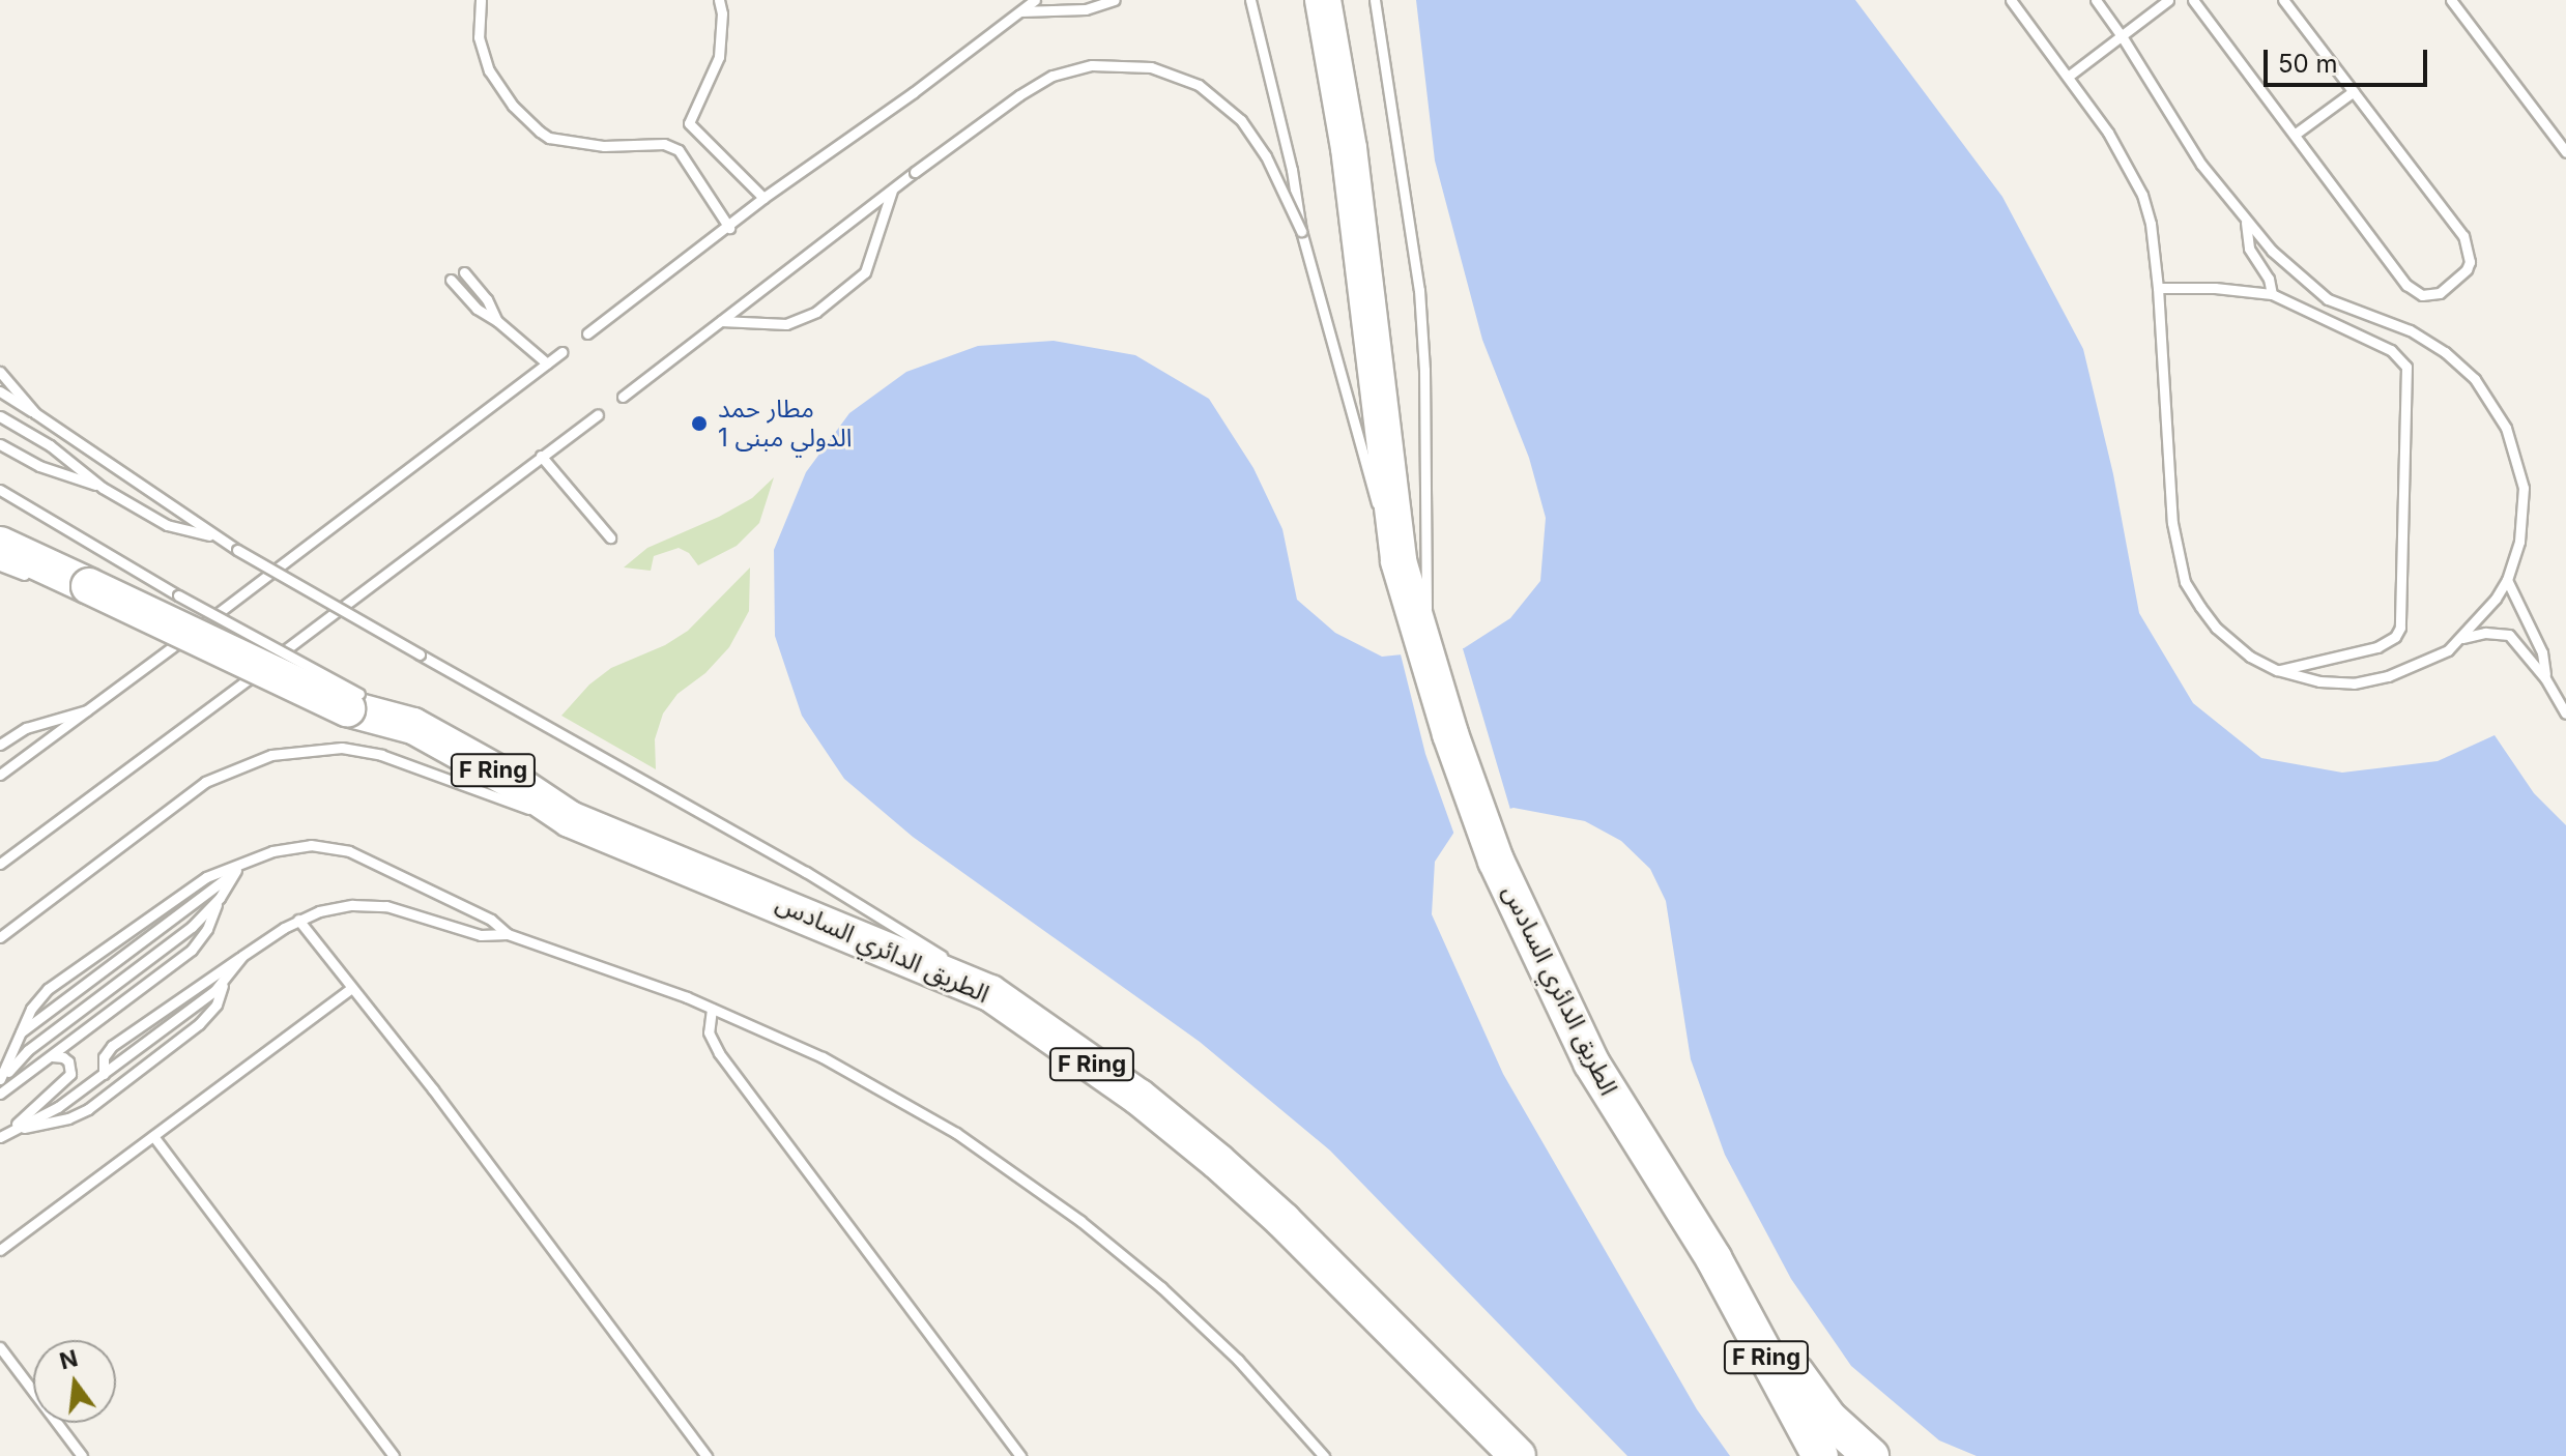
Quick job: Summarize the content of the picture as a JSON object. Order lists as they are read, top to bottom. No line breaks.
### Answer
{"streets":{"highway":["F Ring","الطريق الدائري السادس"]},"places":["مطار حمد الدولي مبنى 1"],"scale_bar":"50 m","north":"top"}
